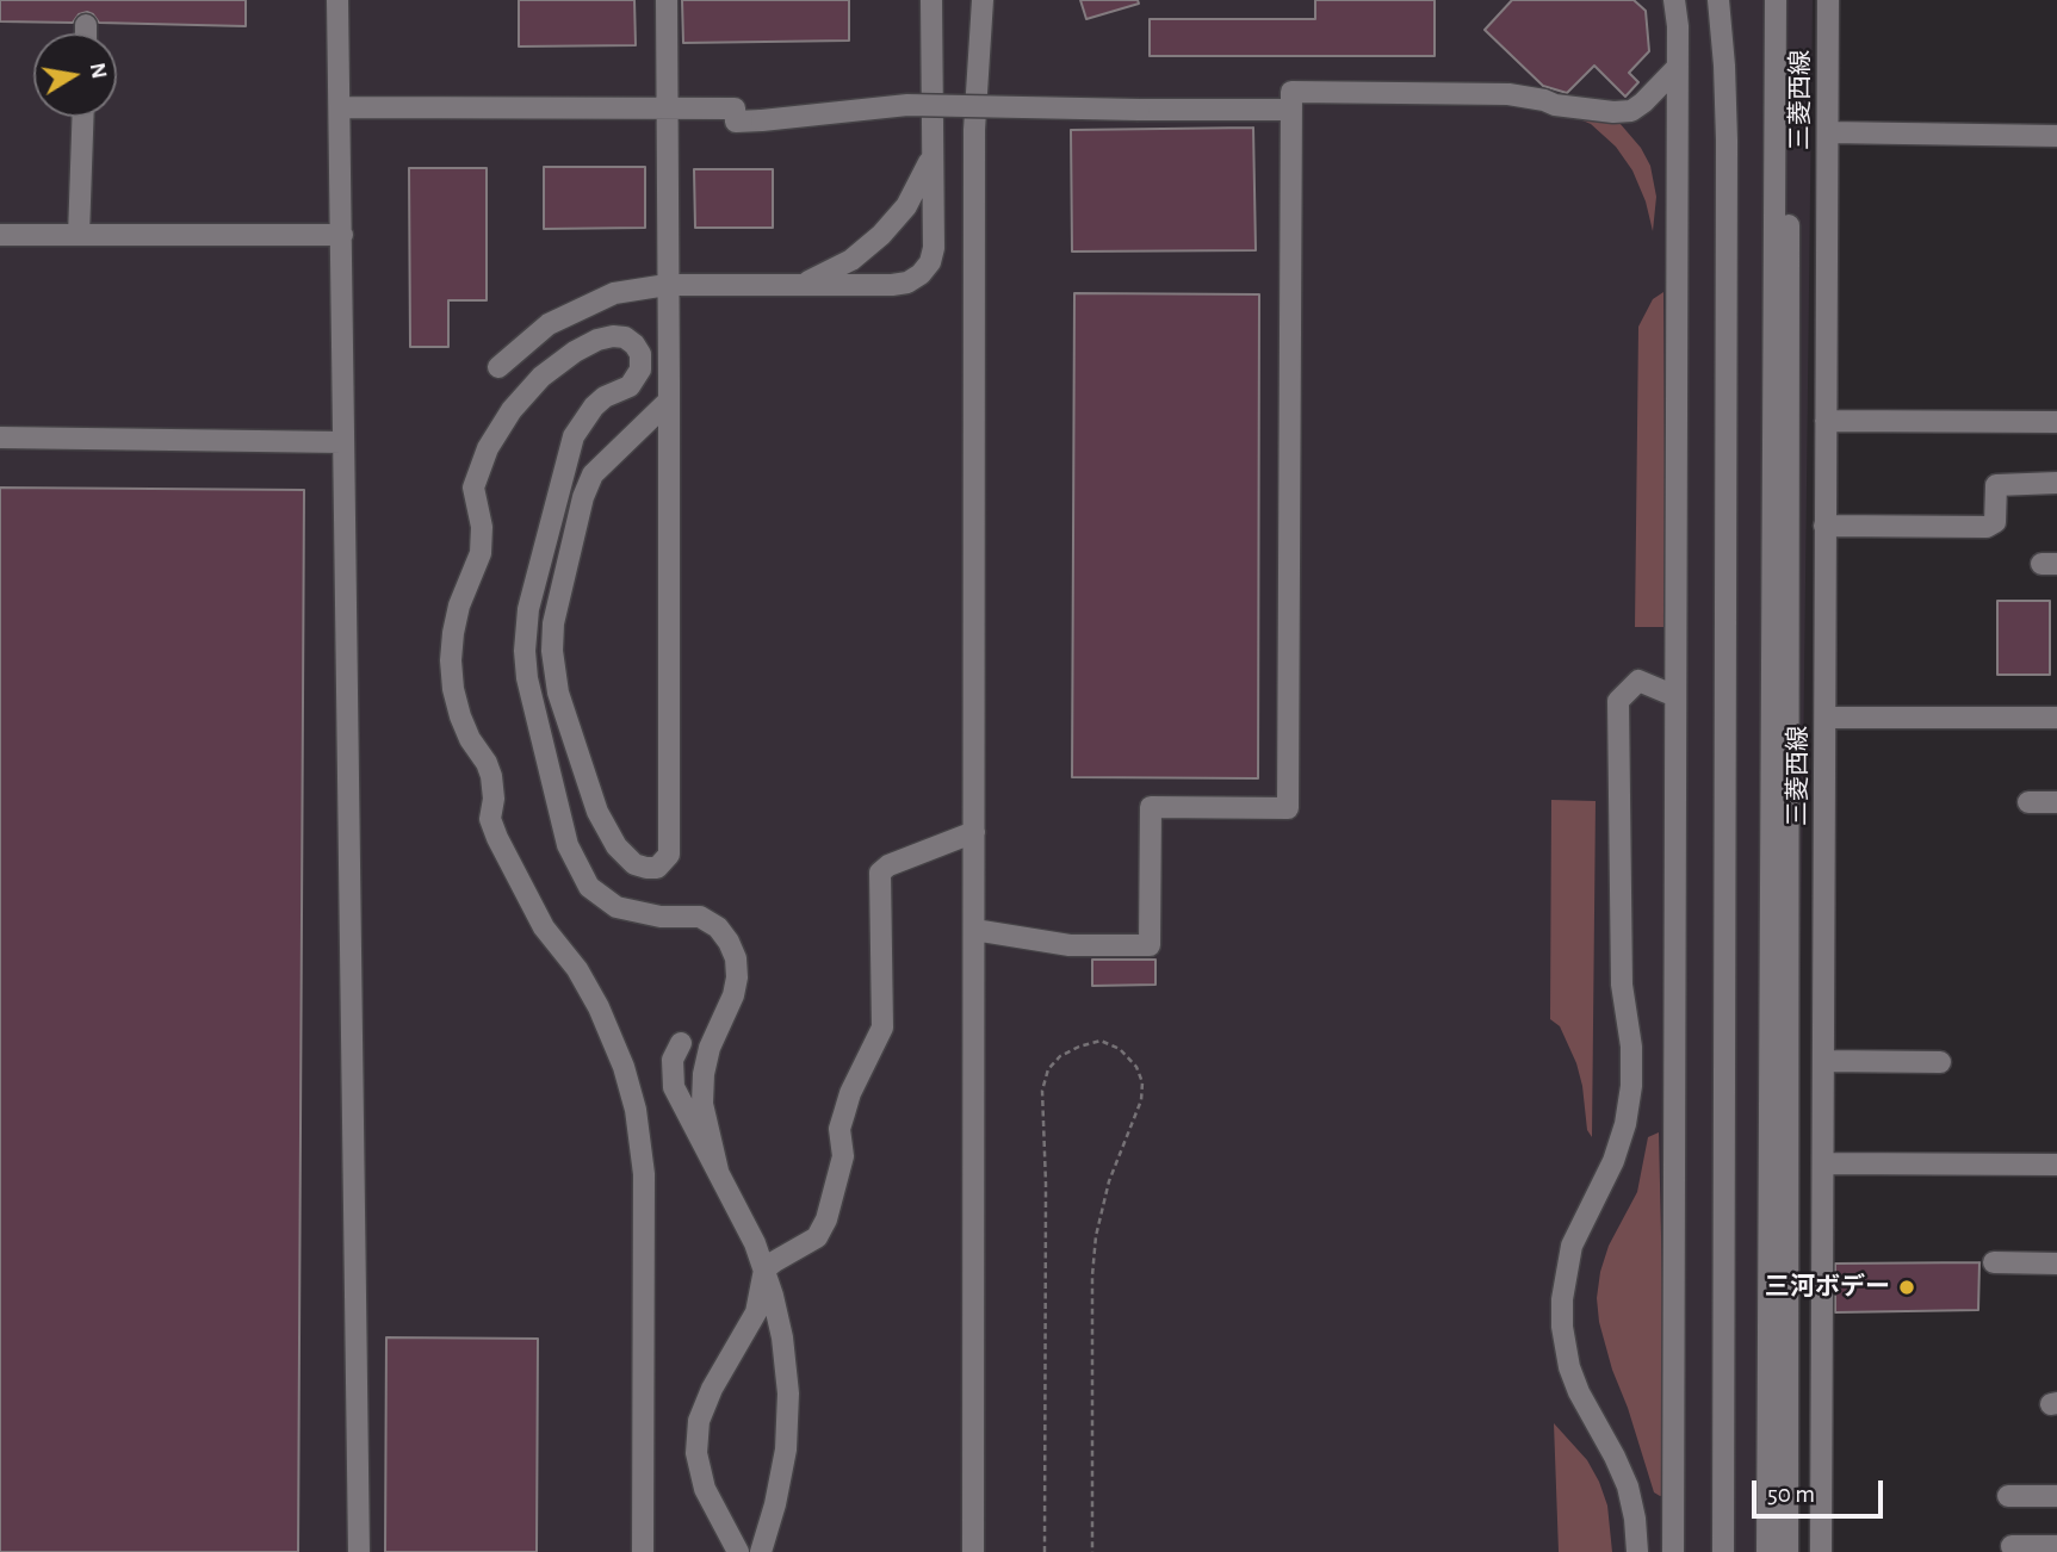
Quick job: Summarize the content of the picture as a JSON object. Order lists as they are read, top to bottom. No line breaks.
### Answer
{"streets":{"street":["三菱西線"]},"places":["三河ボデー"],"scale_bar":"50 m","north":"right"}
